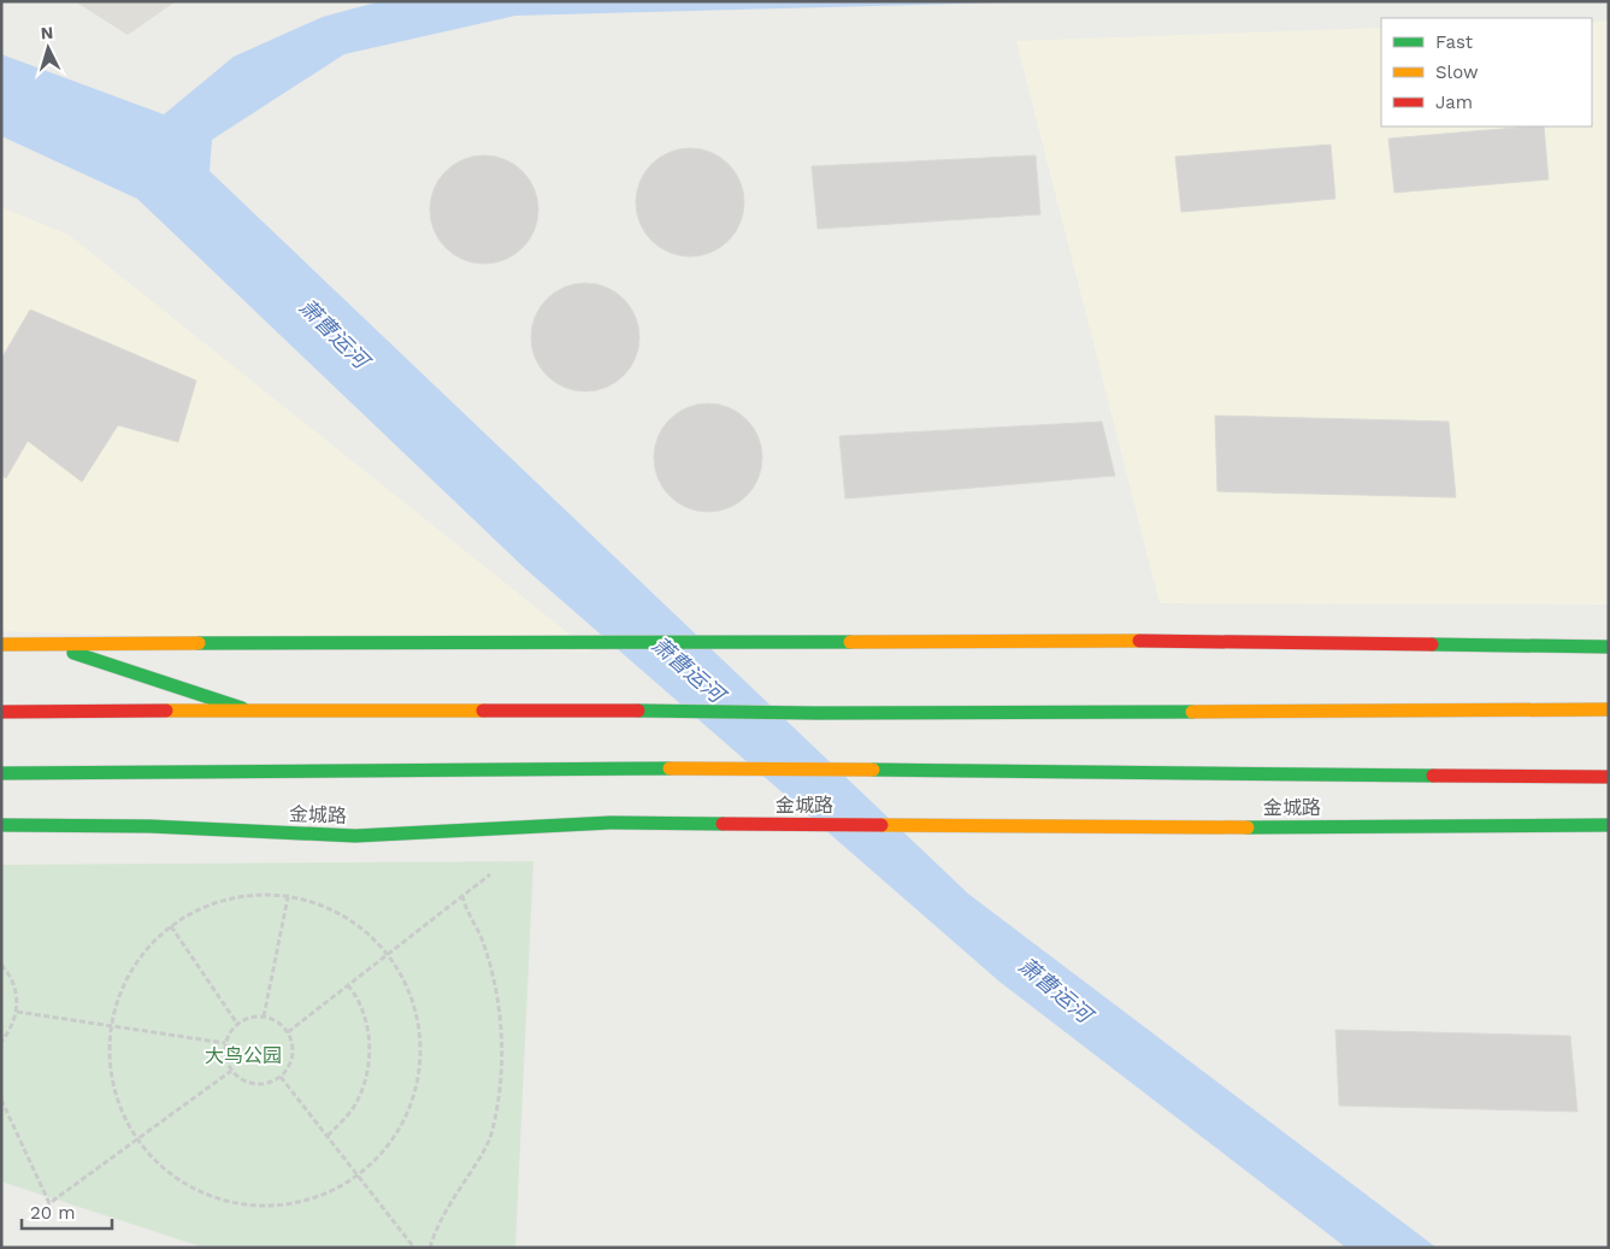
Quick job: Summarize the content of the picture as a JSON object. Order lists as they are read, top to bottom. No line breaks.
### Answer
{"streets":{"main road":["金城路"]},"water":["萧曹运河"],"parks":["大鸟公园"],"legend":["Fast","Slow","Jam"],"scale_bar":"20 m","north":"top"}
